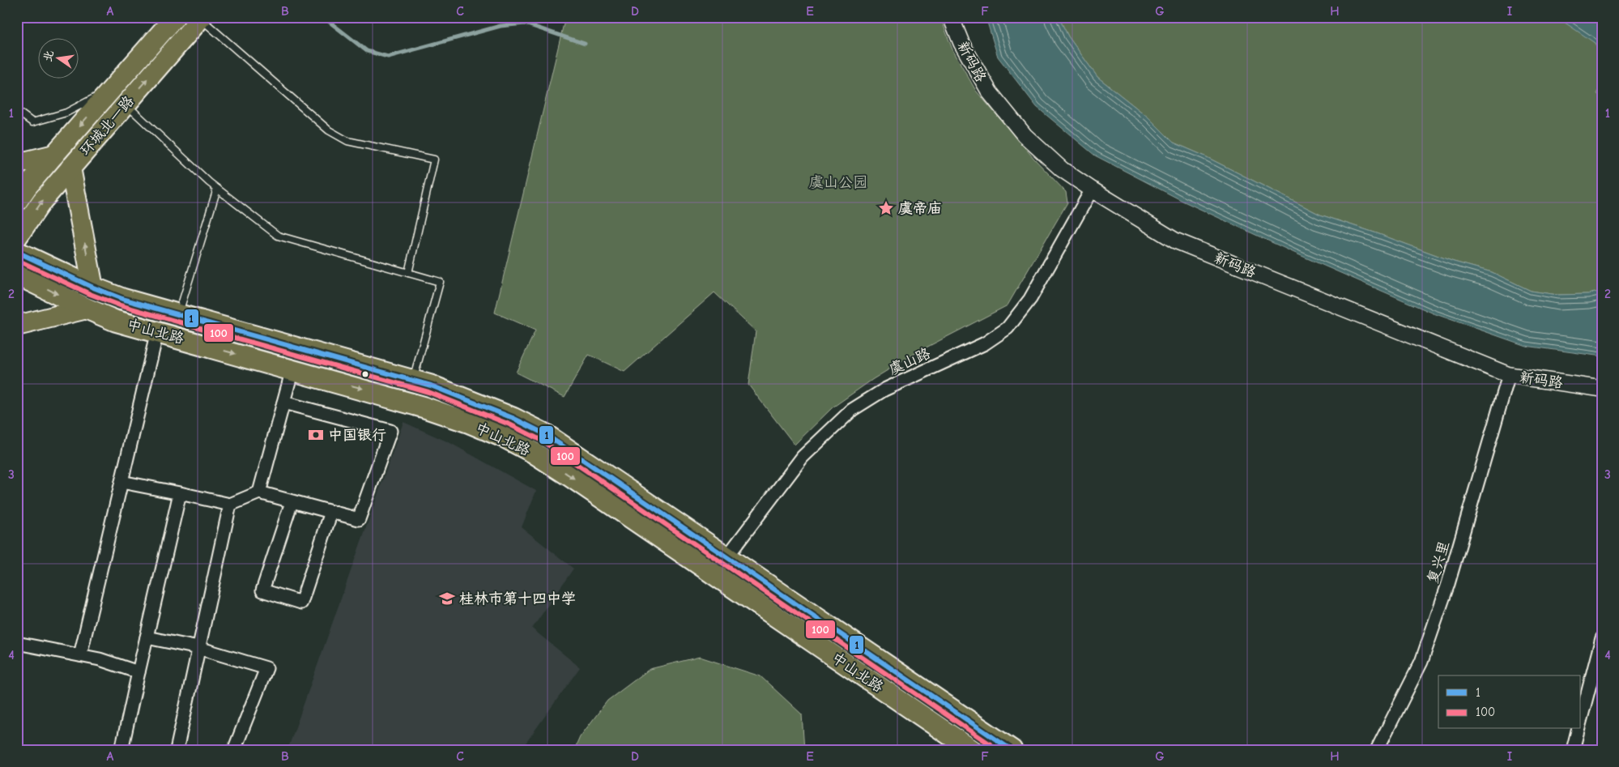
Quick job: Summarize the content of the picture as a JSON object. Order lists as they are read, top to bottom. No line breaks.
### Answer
{"streets":{"highway":["中山北路"],"main road":["环城北一路"],"street":["新码路","虞山路","复兴里"]},"crossings":[["新码路","虞山路"],["新码路","复兴里"],["中山北路","虞山路"]],"parks":["虞山公园"],"places":{"place":["虞帝庙"],"bank":["中国银行"],"school or university":["桂林市第十四中学"]},"lines":["transit line 1","transit line 100"],"legend":["1","100"],"north":"left","grid":{"columns":["A","B","C","D","E","F","G","H","I"],"rows":["1","2","3","4"]}}
